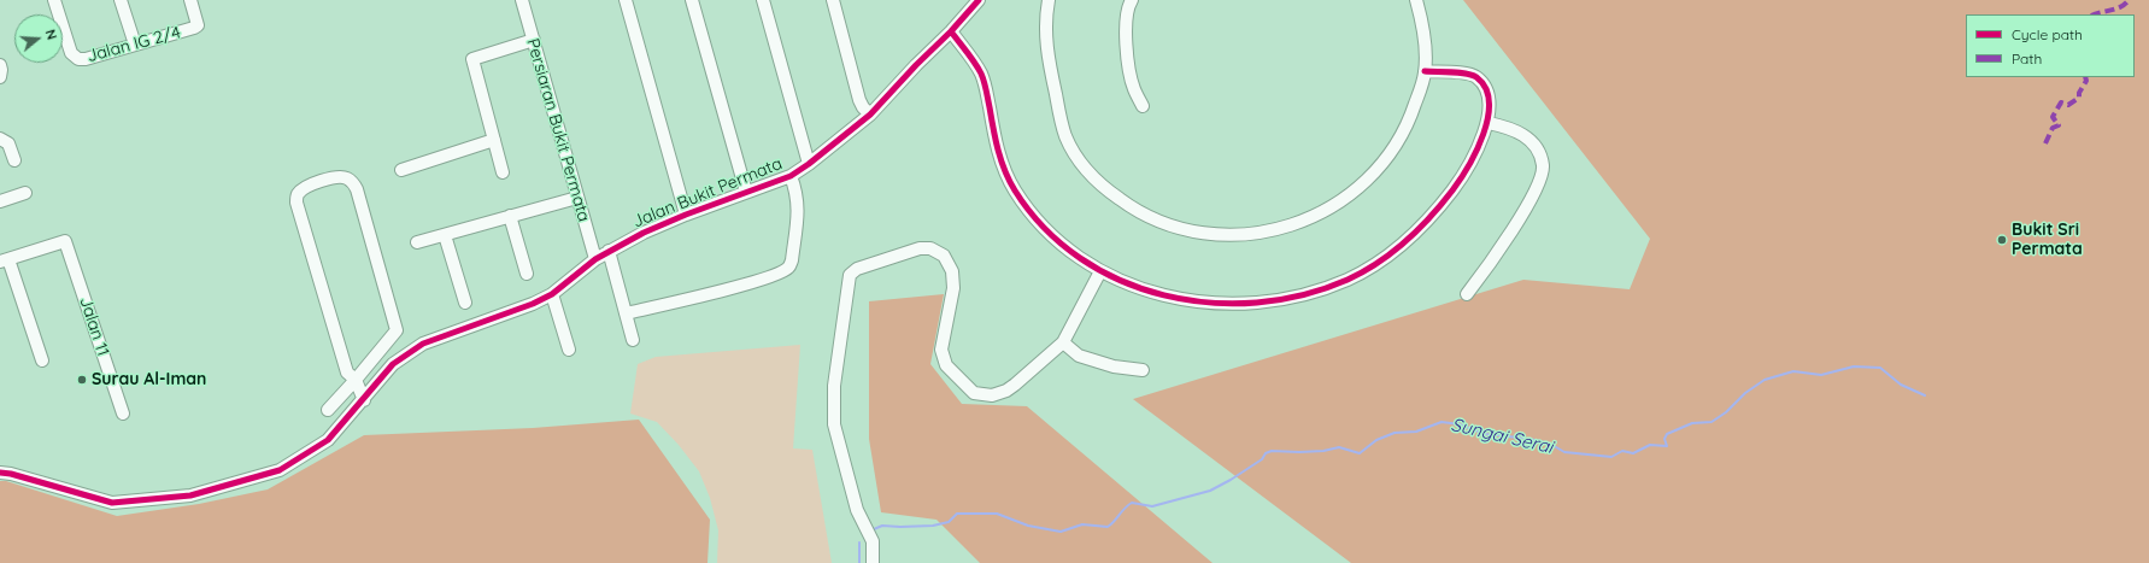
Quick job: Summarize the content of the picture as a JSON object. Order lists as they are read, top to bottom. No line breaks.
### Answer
{"streets":{"street":["Jalan IG 2/4","Persiaran Bukit Permata","Jalan Bukit Permata","Jalan 11"]},"crossings":[["Persiaran Bukit Permata","Jalan Bukit Permata"]],"water":["Sungai Serai"],"places":["Bukit Sri Permata","Surau Al-Iman"],"legend":["Cycle path","Path"],"north":"right"}
